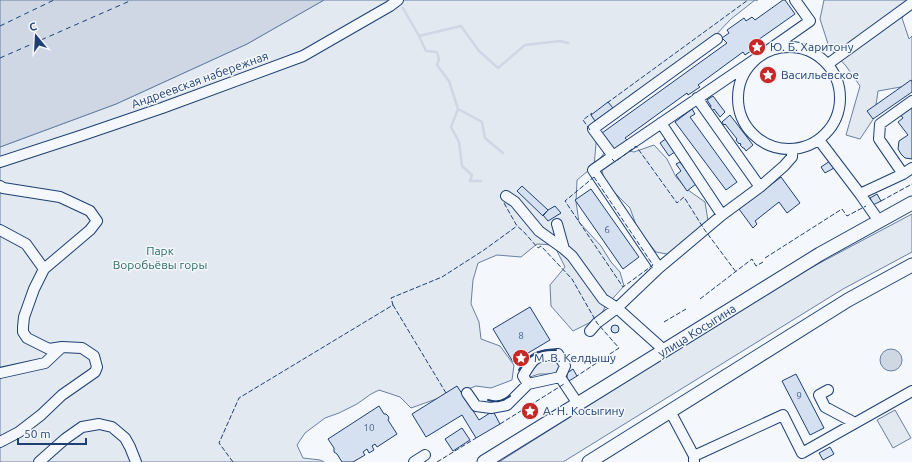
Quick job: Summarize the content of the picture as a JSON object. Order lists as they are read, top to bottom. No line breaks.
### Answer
{"streets":{"main road":["улица Косыгина"],"street":["Андреевская набережная"]},"parks":["Парк Воробьёвы горы"],"places":{"place":["Ю. Б. Харитону","Васильевское","М. В. Келдышу","А. Н. Косыгину"]},"house_numbers":["6","8","9","10"],"scale_bar":"50 m","north":"top"}
